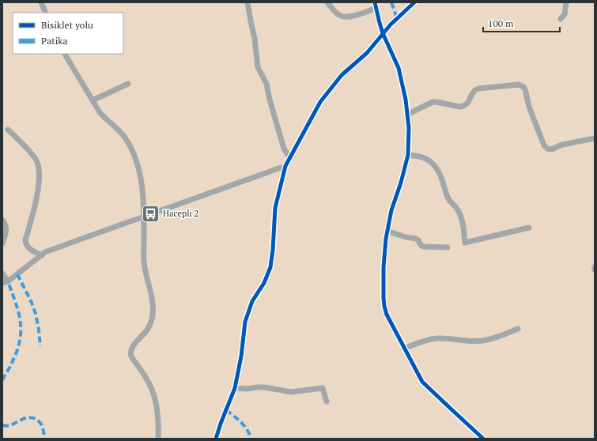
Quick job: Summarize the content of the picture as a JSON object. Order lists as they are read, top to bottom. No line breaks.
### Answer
{"places":{"bus stop":["Hacepli 2"]},"legend":["Bisiklet yolu","Patika"],"scale_bar":"100 m"}
